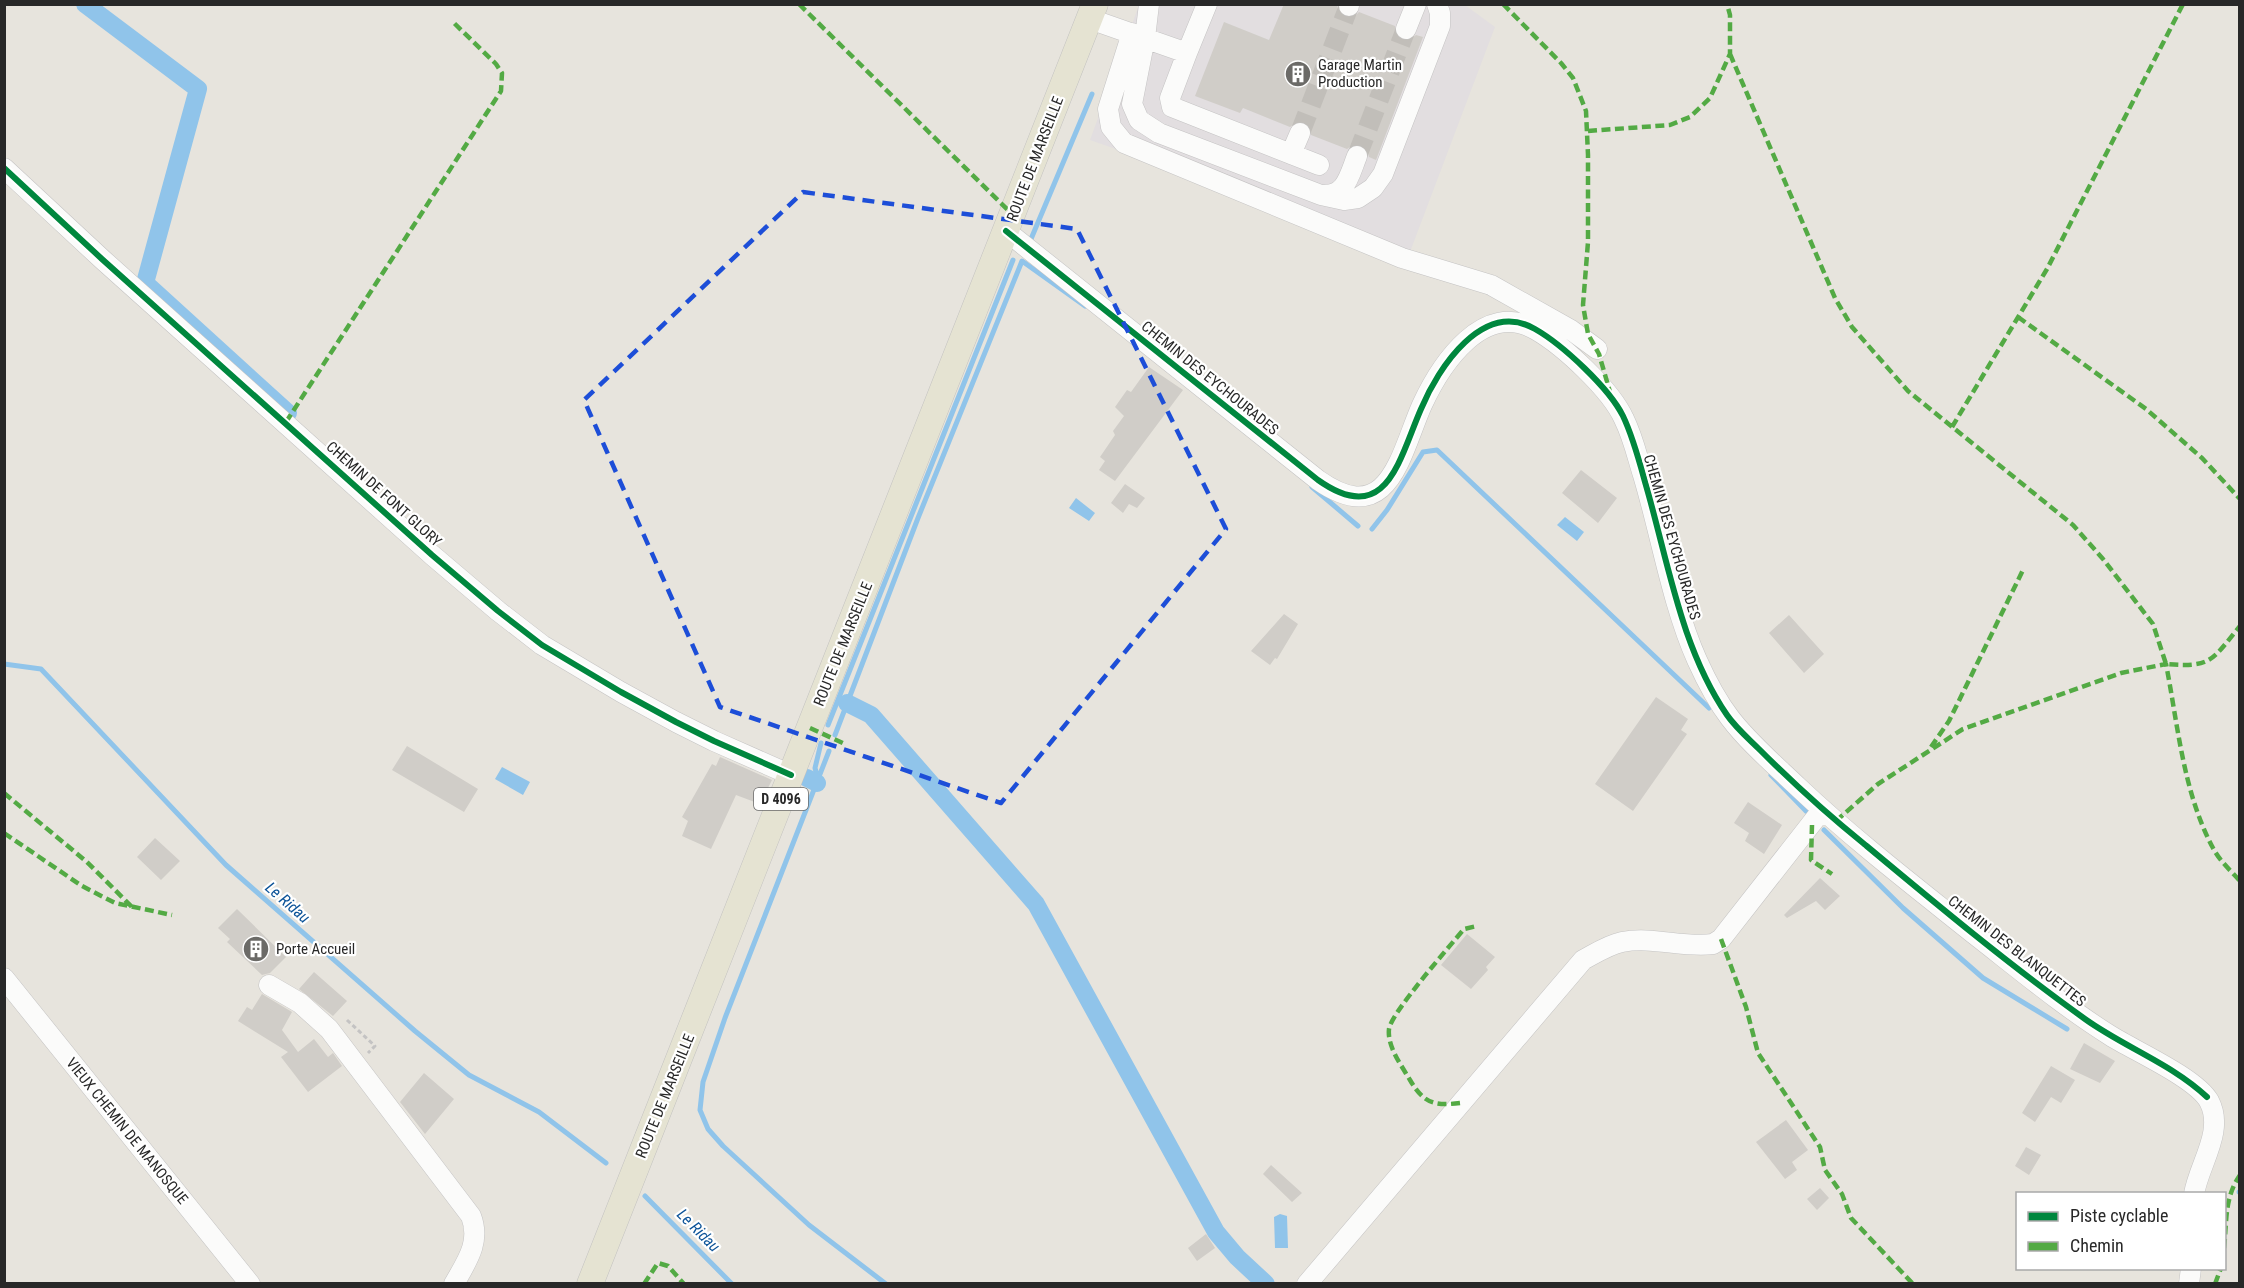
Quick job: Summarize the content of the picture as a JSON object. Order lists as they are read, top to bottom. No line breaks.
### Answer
{"streets":{"main road":["ROUTE DE MARSEILLE","D 4096"],"street":["CHEMIN DES EYCHOURADES","CHEMIN DE FONT GLORY","CHEMIN DES BLANQUETTES","VIEUX CHEMIN DE MANOSQUE"]},"crossings":[["ROUTE DE MARSEILLE","CHEMIN DES EYCHOURADES"],["ROUTE DE MARSEILLE","CHEMIN DE FONT GLORY"],["CHEMIN DES EYCHOURADES","CHEMIN DES BLANQUETTES"]],"water":["Le Ridau"],"places":{"building":["Garage Martin Production","Porte Accueil"]},"legend":["Piste cyclable","Chemin"]}
